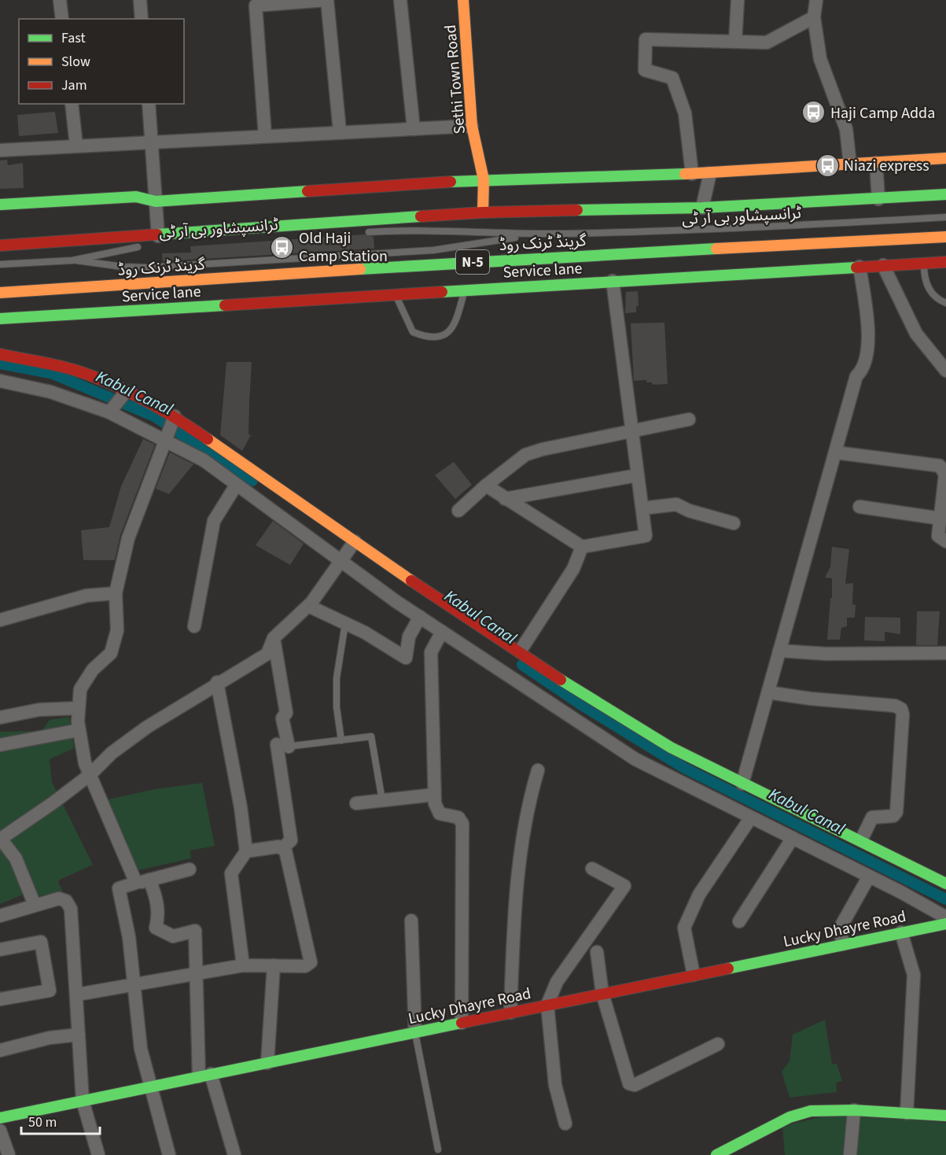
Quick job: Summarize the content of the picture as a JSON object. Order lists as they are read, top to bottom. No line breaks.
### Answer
{"streets":{"main road":["Sethi Town Road","گرینڈ ٹرنک روڈ","N-5","Service lane","Lucky Dhayre Road"],"lane":["ٹرانسپشاور بی آر ٹی"]},"crossings":[["Sethi Town Road","گرینڈ ٹرنک روڈ"]],"water":["Kabul Canal"],"places":{"bus stop":["Haji Camp Adda","Niazi express","Old Haji Camp Station"]},"legend":["Fast","Slow","Jam"],"scale_bar":"50 m"}
